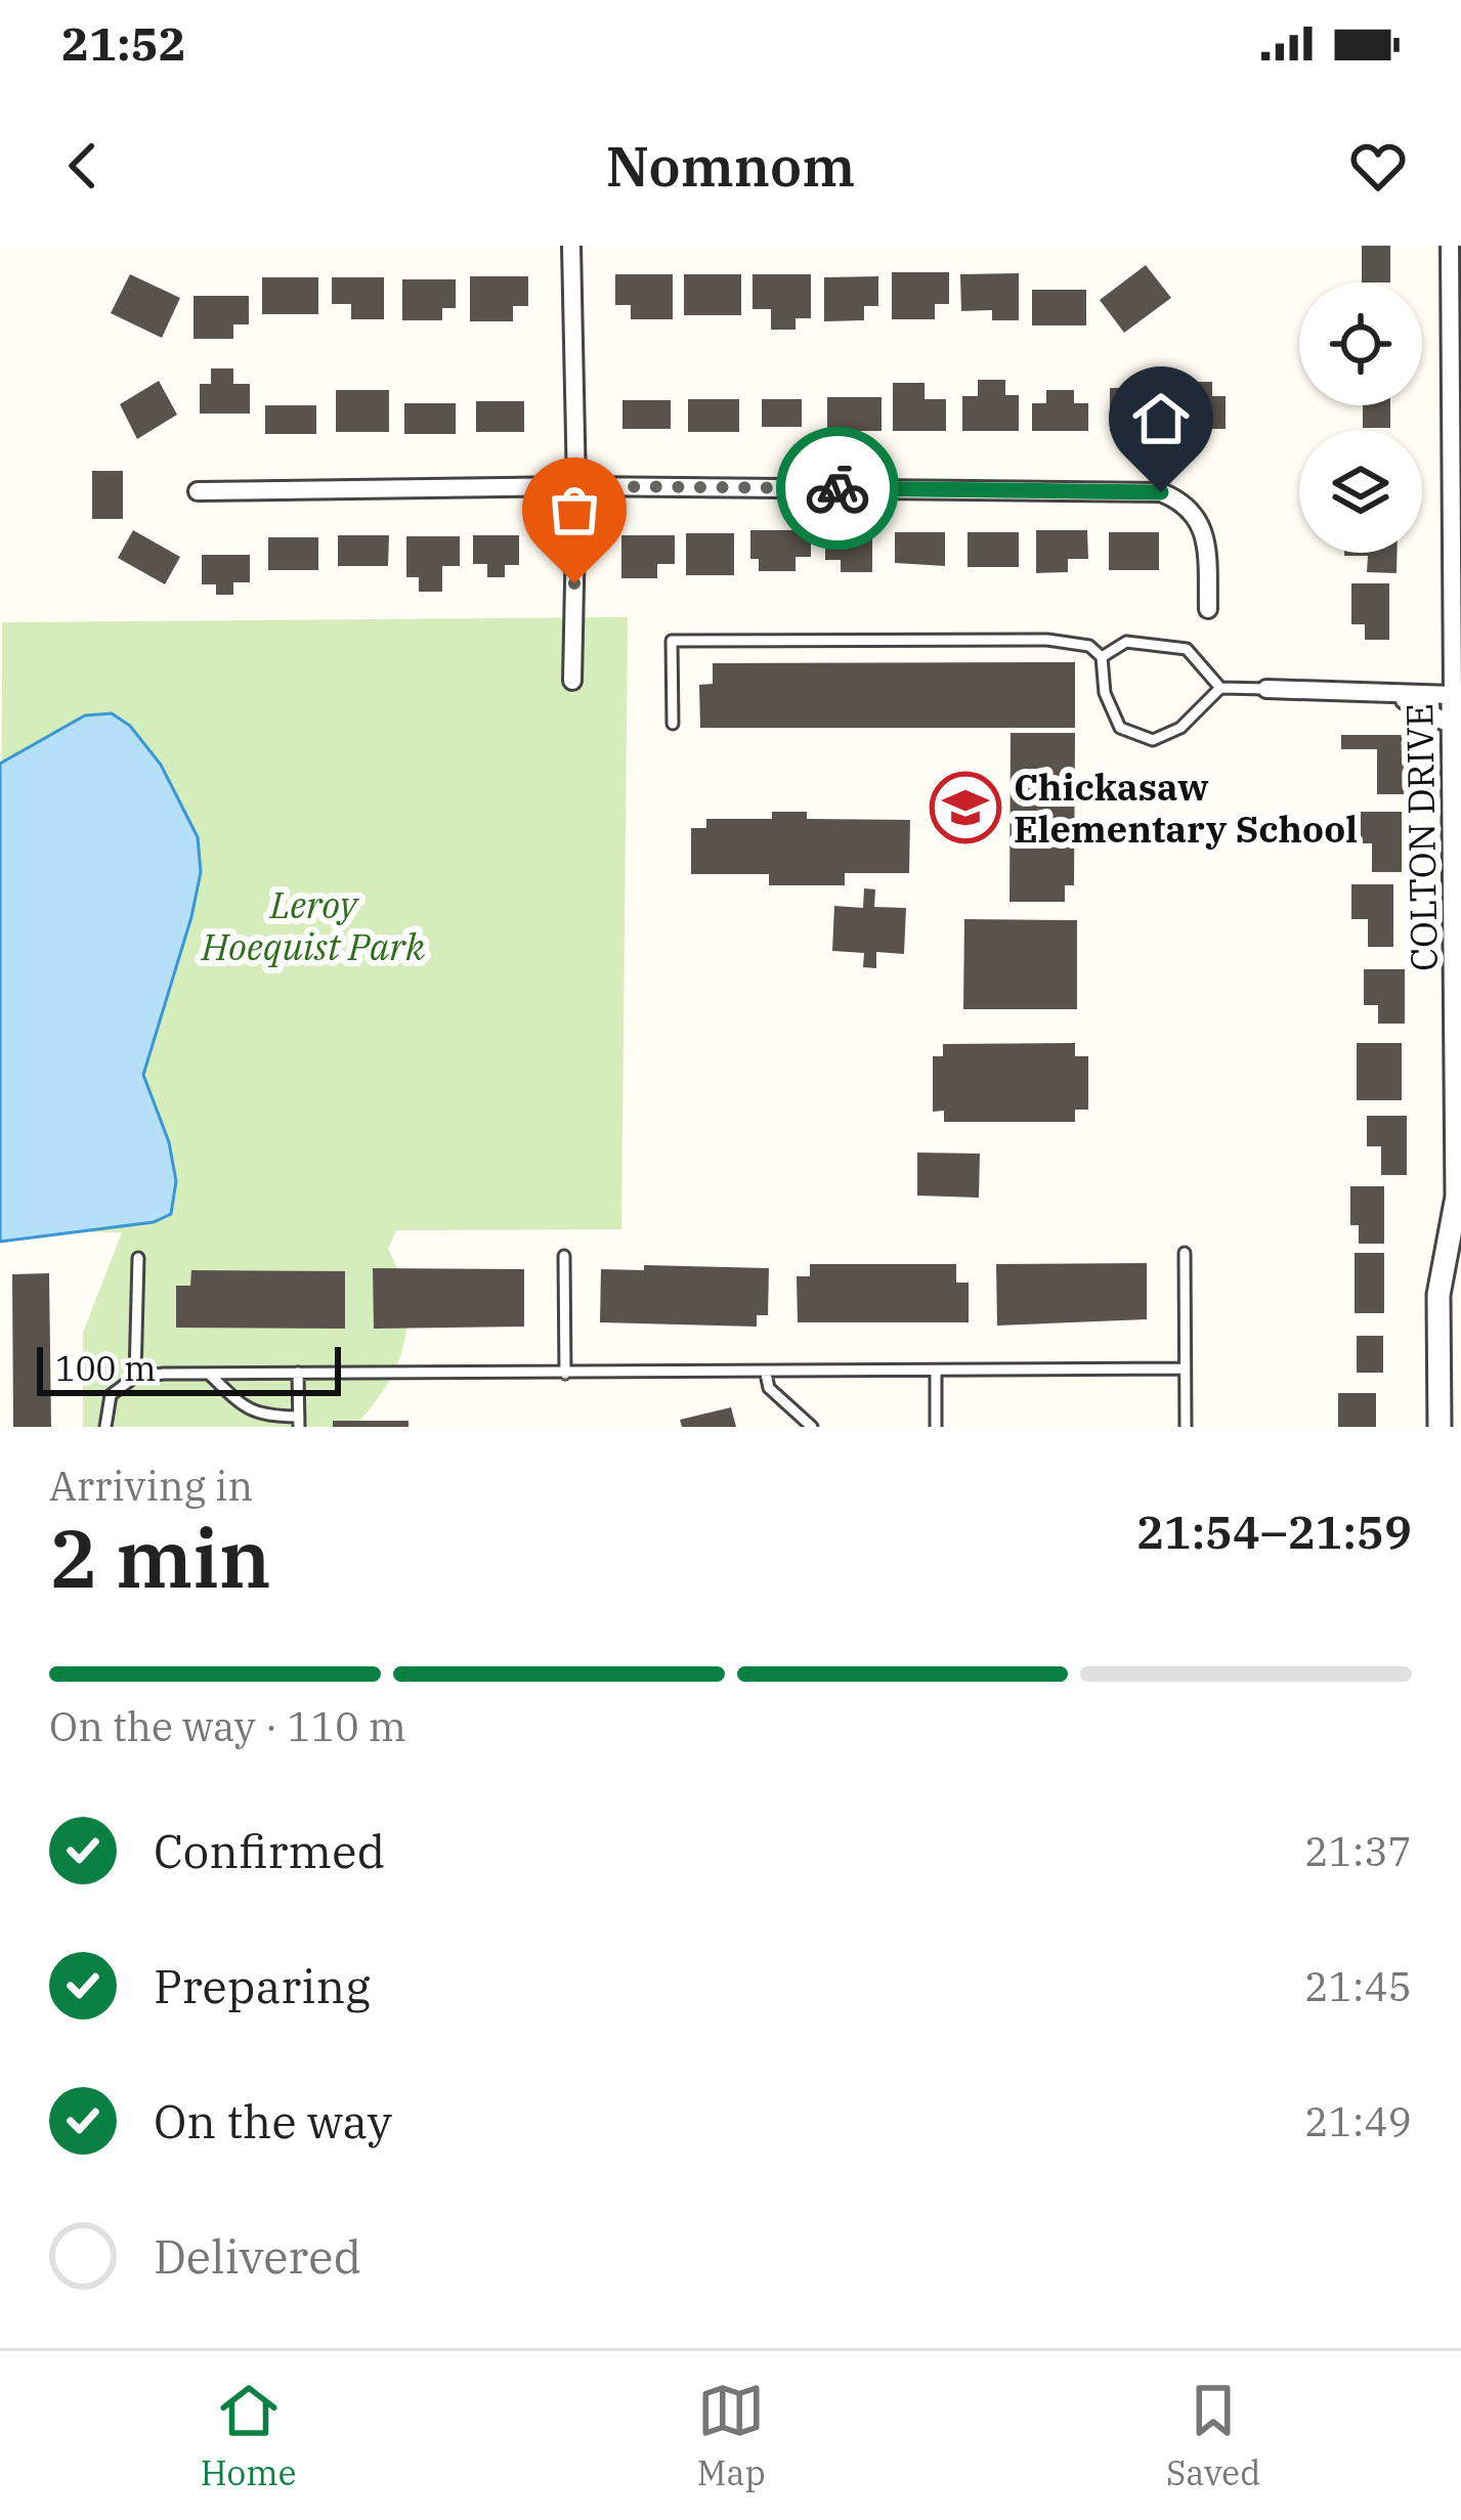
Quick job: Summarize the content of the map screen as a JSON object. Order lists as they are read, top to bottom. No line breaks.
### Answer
{"streets":{"street":["COLTON DRIVE"]},"parks":["Leroy Hoequist Park"],"places":{"school or university":["Chickasaw Elementary School"]},"scale_bar":"100 m","page":{"status":"21:52","header":"Nomnom","scale":"100 m","heading":["2 min","Arriving in","21:54–21:59"],"bar":"On the way · 110 m","list":[["Confirmed","21:37"],["Preparing","21:45"],["On the way","21:49"],"Delivered"],"tabs":["Home","Map","Saved"]}}
